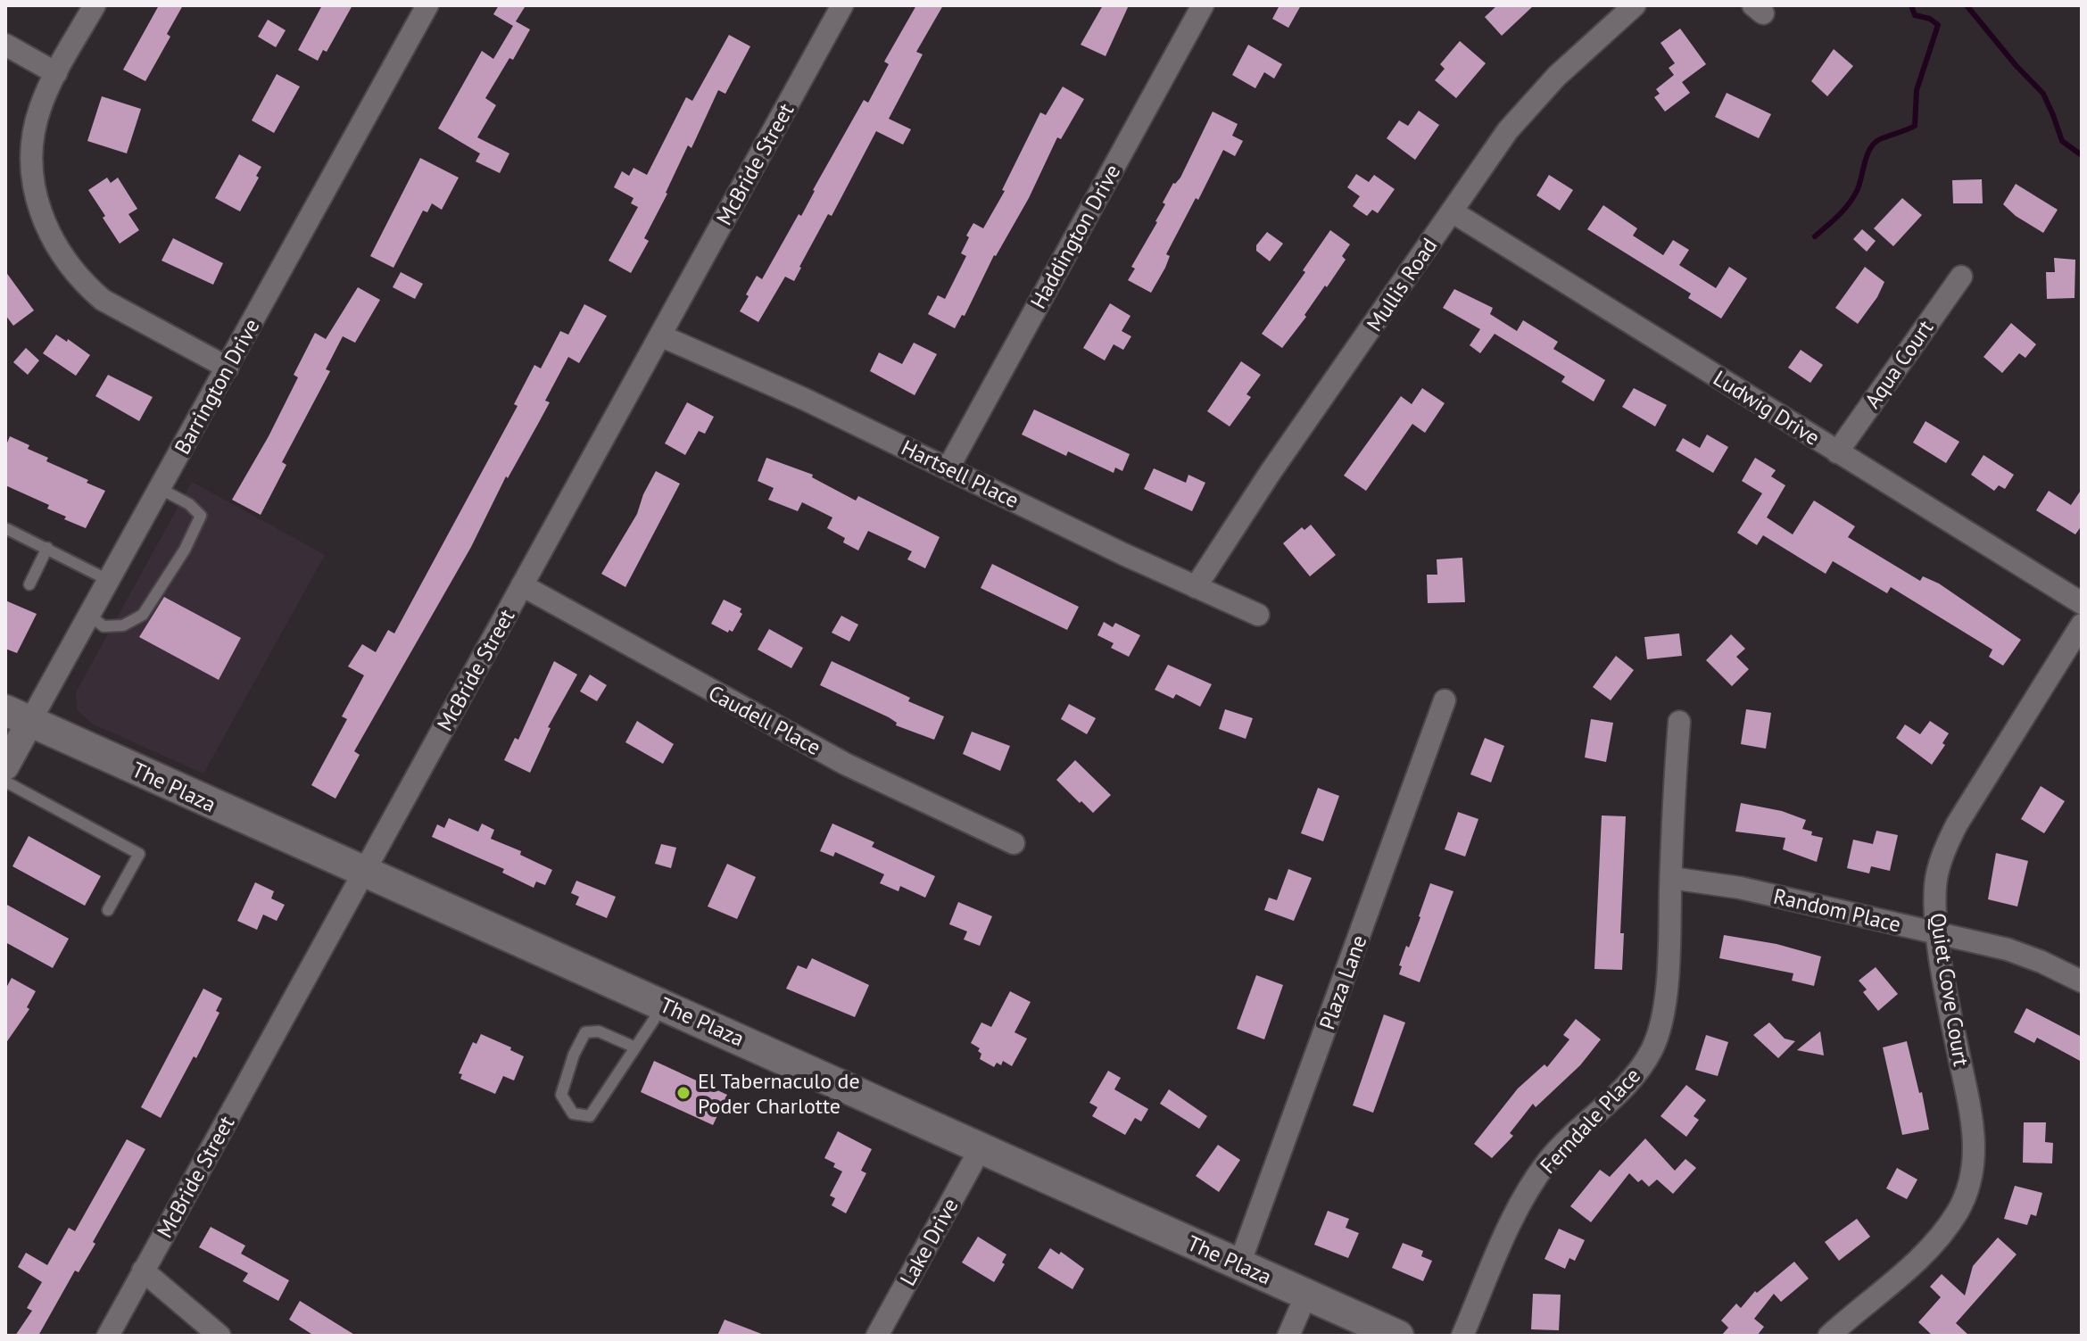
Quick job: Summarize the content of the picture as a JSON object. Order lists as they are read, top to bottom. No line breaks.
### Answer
{"streets":{"main road":["The Plaza"],"street":["McBride Street","Haddington Drive","Mullis Road","Aqua Court","Barrington Drive","Ludwig Drive","Hartsell Place","Caudell Place","Random Place","Plaza Lane","Quiet Cove Court","Ferndale Place","Lake Drive"]},"crossings":[["McBride Street","Hartsell Place"],["McBride Street","Caudell Place"],["McBride Street","The Plaza"],["Haddington Drive","Hartsell Place"],["Mullis Road","Ludwig Drive"],["Mullis Road","Hartsell Place"],["Aqua Court","Ludwig Drive"],["Barrington Drive","The Plaza"],["The Plaza","Plaza Lane"],["The Plaza","Lake Drive"],["Random Place","Quiet Cove Court"],["Random Place","Ferndale Place"]],"places":["El Tabernaculo de Poder Charlotte"]}
